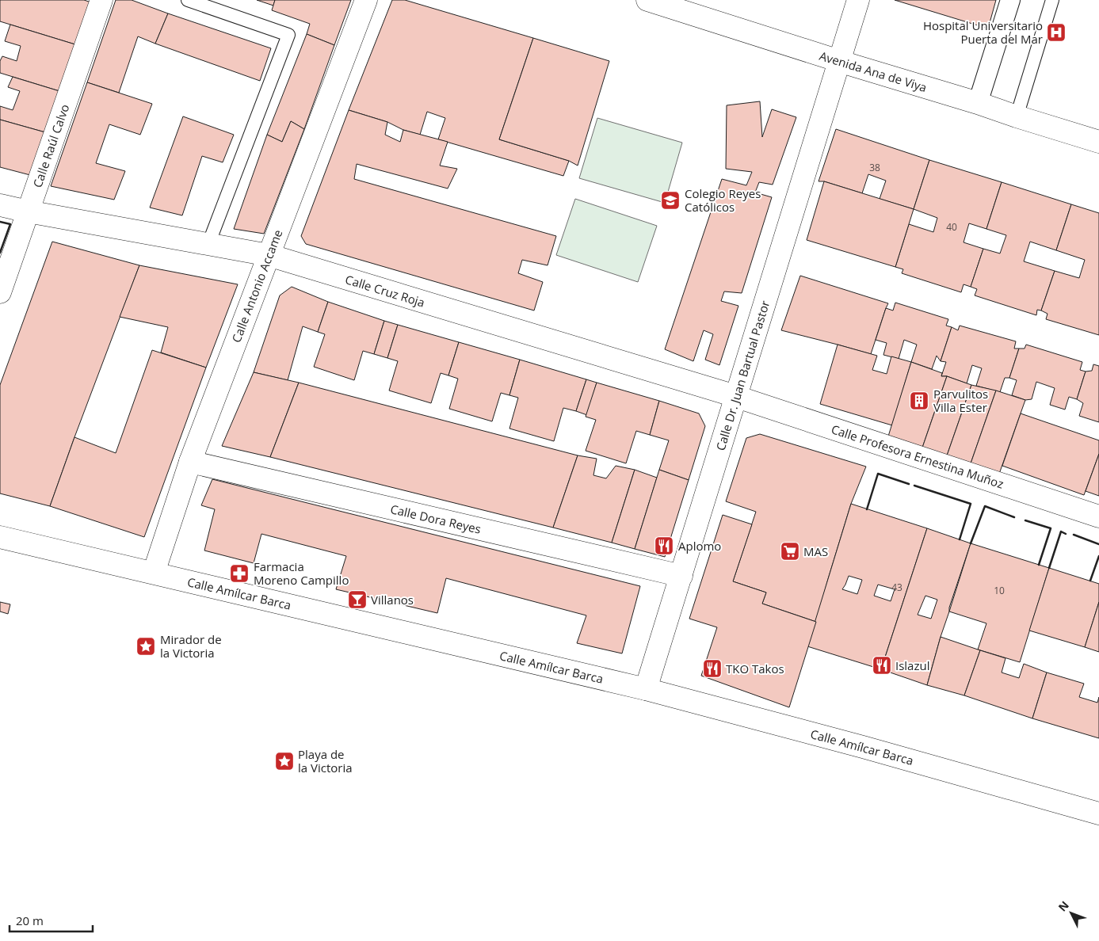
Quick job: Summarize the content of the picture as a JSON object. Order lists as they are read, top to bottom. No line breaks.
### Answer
{"streets":{"street":["Avenida Ana de Viya","Calle Raúl Calvo","Calle Antonio Accame","Calle Cruz Roja","Calle Dr. Juan Bartual Pastor","Calle Profesora Ernestina Muñoz","Calle Dora Reyes","Calle Amílcar Barca"]},"crossings":[["Avenida Ana de Viya","Calle Dr. Juan Bartual Pastor"],["Calle Raúl Calvo","Calle Cruz Roja"],["Calle Antonio Accame","Calle Cruz Roja"],["Calle Antonio Accame","Calle Dora Reyes"],["Calle Antonio Accame","Calle Amílcar Barca"],["Calle Cruz Roja","Calle Dr. Juan Bartual Pastor"],["Calle Cruz Roja","Calle Profesora Ernestina Muñoz"],["Calle Dr. Juan Bartual Pastor","Calle Profesora Ernestina Muñoz"],["Calle Dr. Juan Bartual Pastor","Calle Dora Reyes"],["Calle Dr. Juan Bartual Pastor","Calle Amílcar Barca"]],"places":{"hospital":["Hospital Universitario Puerta del Mar"],"school or university":["Colegio Reyes Católicos"],"building":["Parvulitos Villa Ester"],"restaurant":["Aplomo","Islazul","TKO Takos"],"supermarket":["MAS"],"pharmacy":["Farmacia Moreno Campillo"],"bar":["Villanos"],"place":["Mirador de la Victoria","Playa de la Victoria"]},"house_numbers":["38","40","43","10"],"scale_bar":"20 m","north":"top left"}
